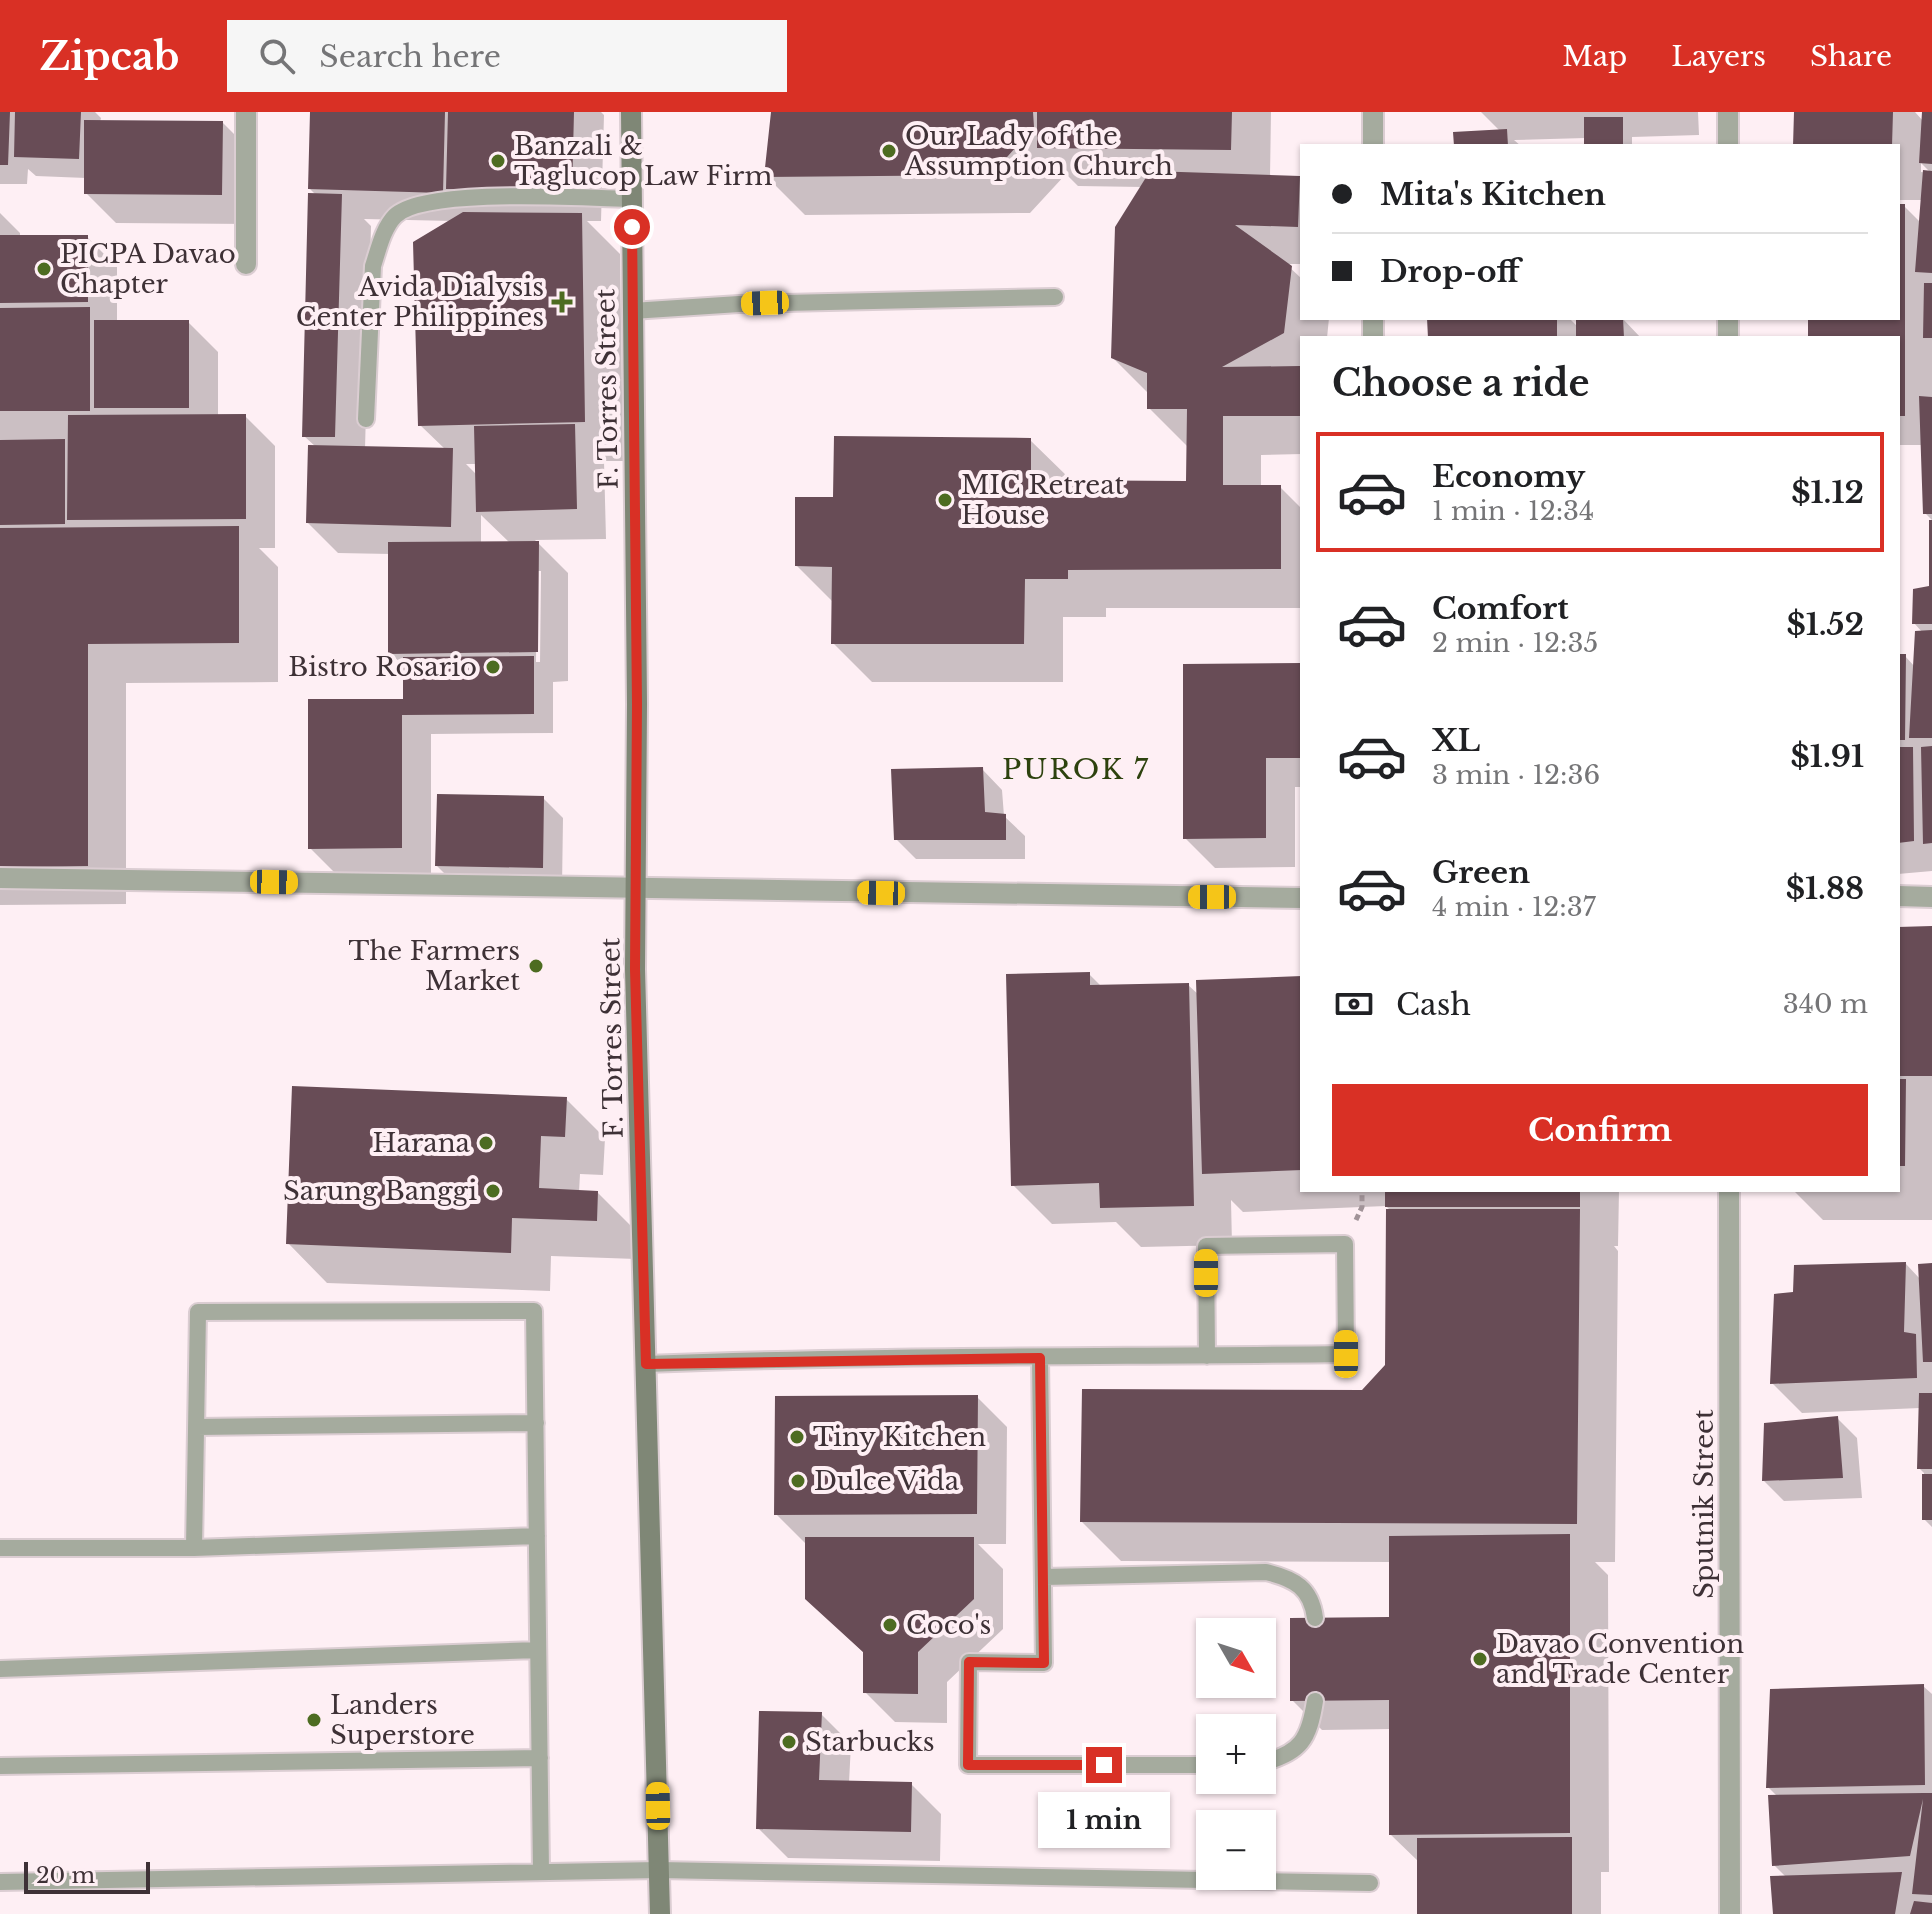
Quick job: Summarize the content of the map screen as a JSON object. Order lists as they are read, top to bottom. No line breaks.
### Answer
{"streets":{"main road":["F. Torres Street"],"street":["Sputnik Street"]},"districts":["PUROK 7"],"places":{"other":["Our Lady of the Assumption Church","Banzali & Taglucop Law Firm","PICPA Davao Chapter","MIC Retreat House","Bistro Rosario","The Farmers Market","Harana","Sarung Banggi","Tiny Kitchen","Dulce Vida","Coco's","Davao Convention and Trade Center","Landers Superstore","Starbucks"],"health":["Avida Dialysis Center Philippines"]},"scale_bar":"20 m","north":"bottom right","page":{"header":"Zipcab","search":"Search here","nav":["Map","Layers","Share"],"banner":["Mita's Kitchen","Drop-off"],"heading":"Choose a ride","list":[{"name":"Economy","note":"1 min · 12:34","value":"$1.12"},{"name":"Comfort","note":"2 min · 12:35","value":"$1.52"},{"name":"XL","note":"3 min · 12:36","value":"$1.91"},{"name":"Green","note":"4 min · 12:37","value":"$1.88"}],"pay":["Cash","340 m"],"buttons":"Confirm","map_buttons":["+","−"],"bubble":"1 min","scale":"20 m"}}
